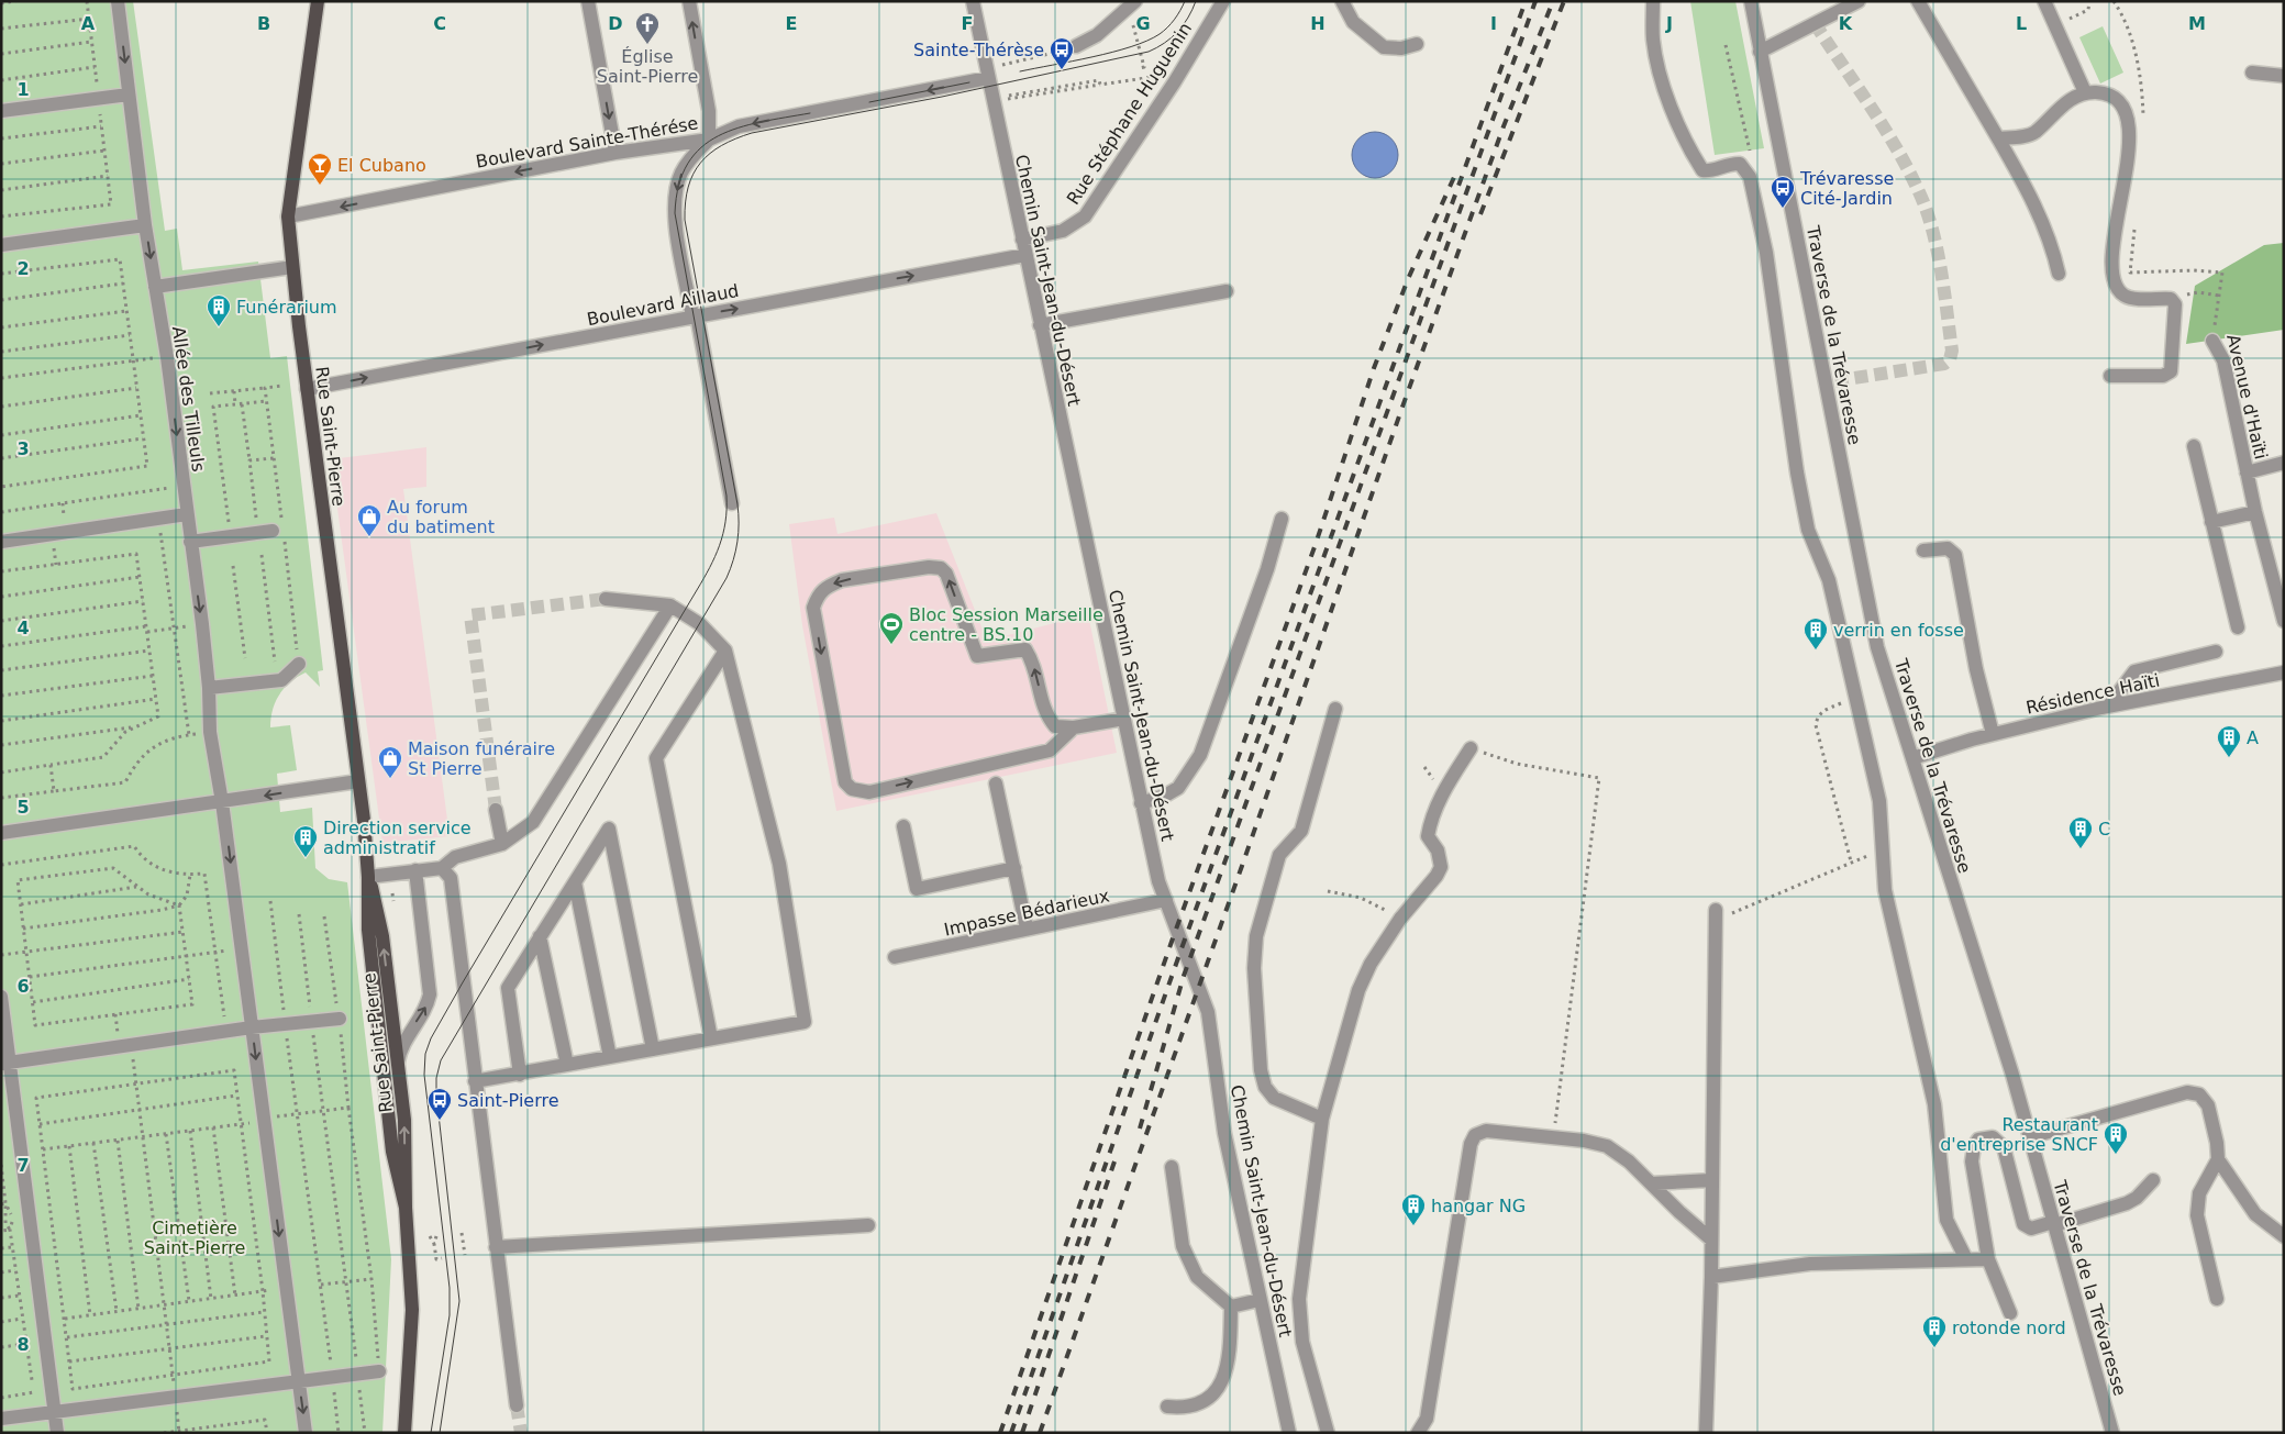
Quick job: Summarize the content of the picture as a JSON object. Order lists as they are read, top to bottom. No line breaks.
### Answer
{"streets":{"main road":["Rue Saint-Pierre"],"street":["Rue Stéphane Huguenin","Boulevard Sainte-Thérése","Chemin Saint-Jean-du-Désert","Boulevard Aillaud","Traverse de la Trévaresse","Avenue d'Haïti","Allée des Tilleuls","Résidence Haïti","Impasse Bédarieux"]},"crossings":[["Rue Stéphane Huguenin","Chemin Saint-Jean-du-Désert"],["Boulevard Sainte-Thérése","Chemin Saint-Jean-du-Désert"],["Boulevard Sainte-Thérése","Rue Saint-Pierre"],["Chemin Saint-Jean-du-Désert","Boulevard Aillaud"],["Chemin Saint-Jean-du-Désert","Impasse Bédarieux"],["Boulevard Aillaud","Rue Saint-Pierre"],["Traverse de la Trévaresse","Résidence Haïti"]],"one_way":["Boulevard Sainte-Thérése","Boulevard Aillaud","Allée des Tilleuls"],"parks":["Cimetière Saint-Pierre"],"places":{"church":["Église Saint-Pierre"],"bus stop":["Sainte-Thérèse","Trévaresse Cité-Jardin","Saint-Pierre"],"bar":["El Cubano"],"building":["Funérarium","verrin en fosse","A","C","Direction service administratif","Restaurant d'entreprise SNCF","hangar NG","rotonde nord"],"shop":["Au forum du batiment","Maison funéraire St Pierre"],"sports":["Bloc Session Marseille centre - BS.10"]},"grid":{"columns":["A","B","C","D","E","F","G","H","I","J","K","L","M"],"rows":["1","2","3","4","5","6","7","8"]}}
